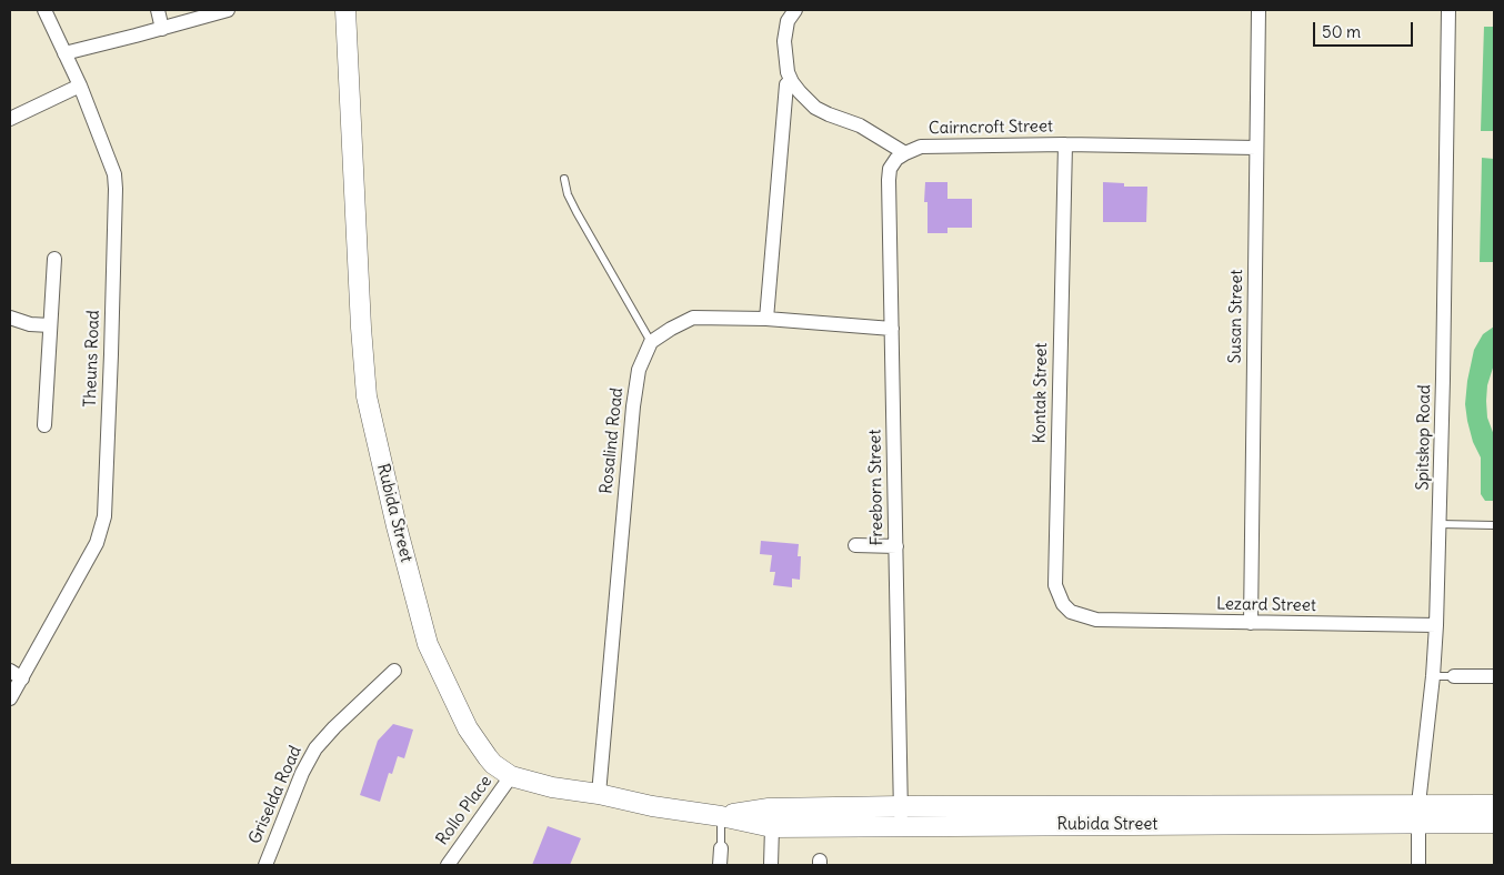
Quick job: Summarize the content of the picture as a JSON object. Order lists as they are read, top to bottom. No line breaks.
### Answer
{"streets":{"street":["Cairncroft Street","Susan Street","Theuns Road","Kontak Street","Spitskop Road","Rosalind Road","Freeborn Street","Rubida Street","Lezard Street","Griselda Road","Rollo Place"]},"crossings":[["Cairncroft Street","Susan Street"],["Cairncroft Street","Kontak Street"],["Cairncroft Street","Freeborn Street"],["Susan Street","Lezard Street"],["Kontak Street","Lezard Street"],["Spitskop Road","Rubida Street"],["Spitskop Road","Lezard Street"],["Rosalind Road","Rubida Street"],["Freeborn Street","Rubida Street"],["Rubida Street","Rollo Place"]],"scale_bar":"50 m"}
